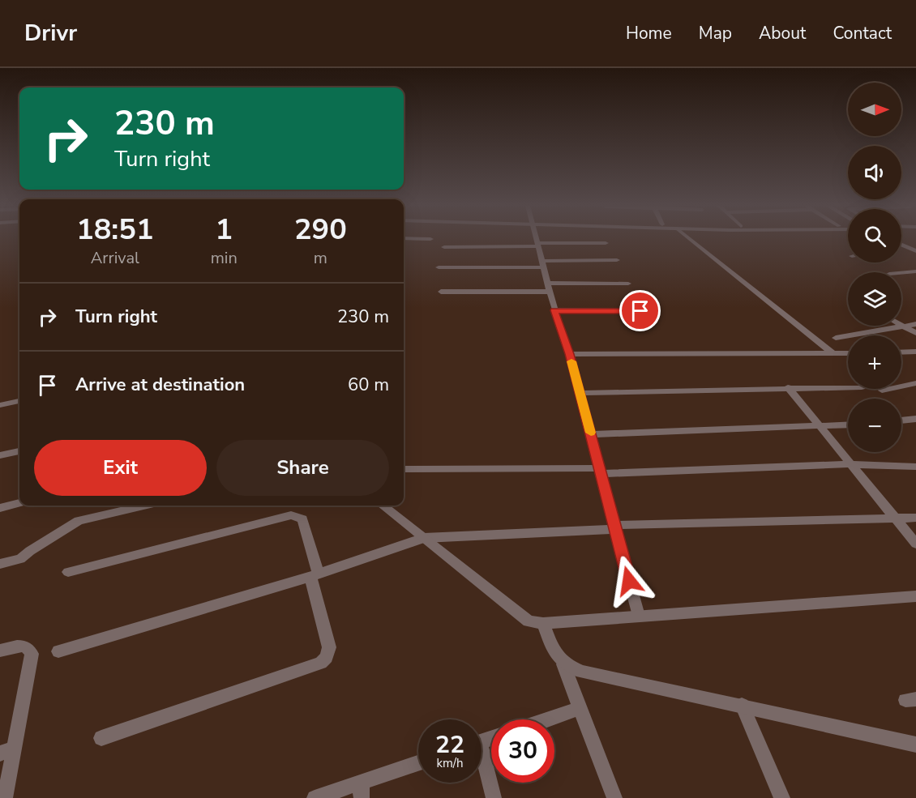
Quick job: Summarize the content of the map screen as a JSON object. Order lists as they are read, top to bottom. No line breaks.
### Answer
{"north":"right","page":{"header":"Drivr","nav":["Home","Map","About","Contact"],"map_buttons":["+","−"],"turn":["230 m","Turn right"],"eta":["18:51","Arrival","1","min","290","m"],"list":[{"name":"Turn right","value":"230 m"},{"name":"Arrive at destination","value":"60 m"}],"buttons":["Exit","Share"],"speed":"22 km/h","limit":"30"}}
